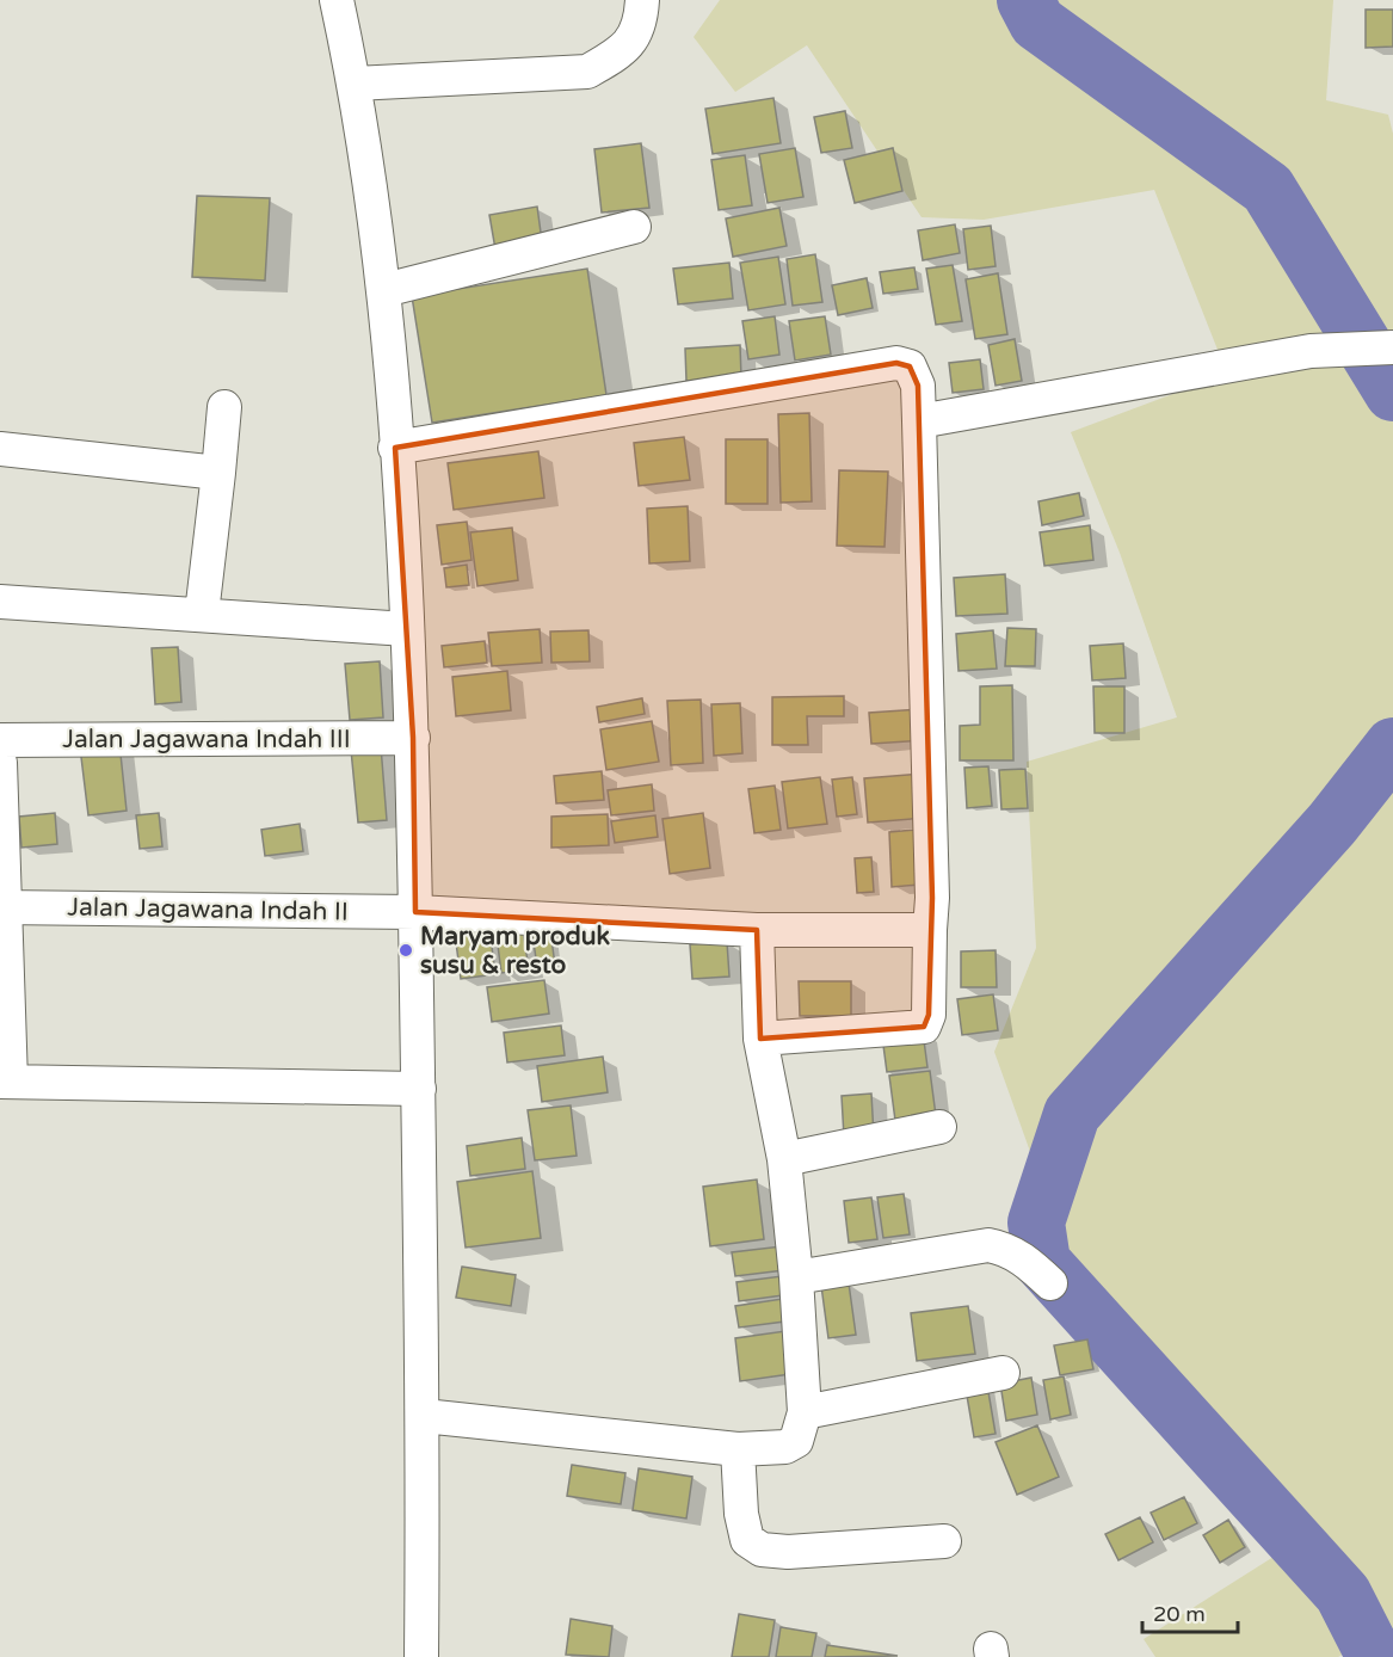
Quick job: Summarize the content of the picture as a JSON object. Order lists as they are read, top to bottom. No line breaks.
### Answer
{"streets":{"street":["Jalan Jagawana Indah III","Jalan Jagawana Indah II"]},"places":["Maryam produk susu & resto"],"scale_bar":"20 m"}
